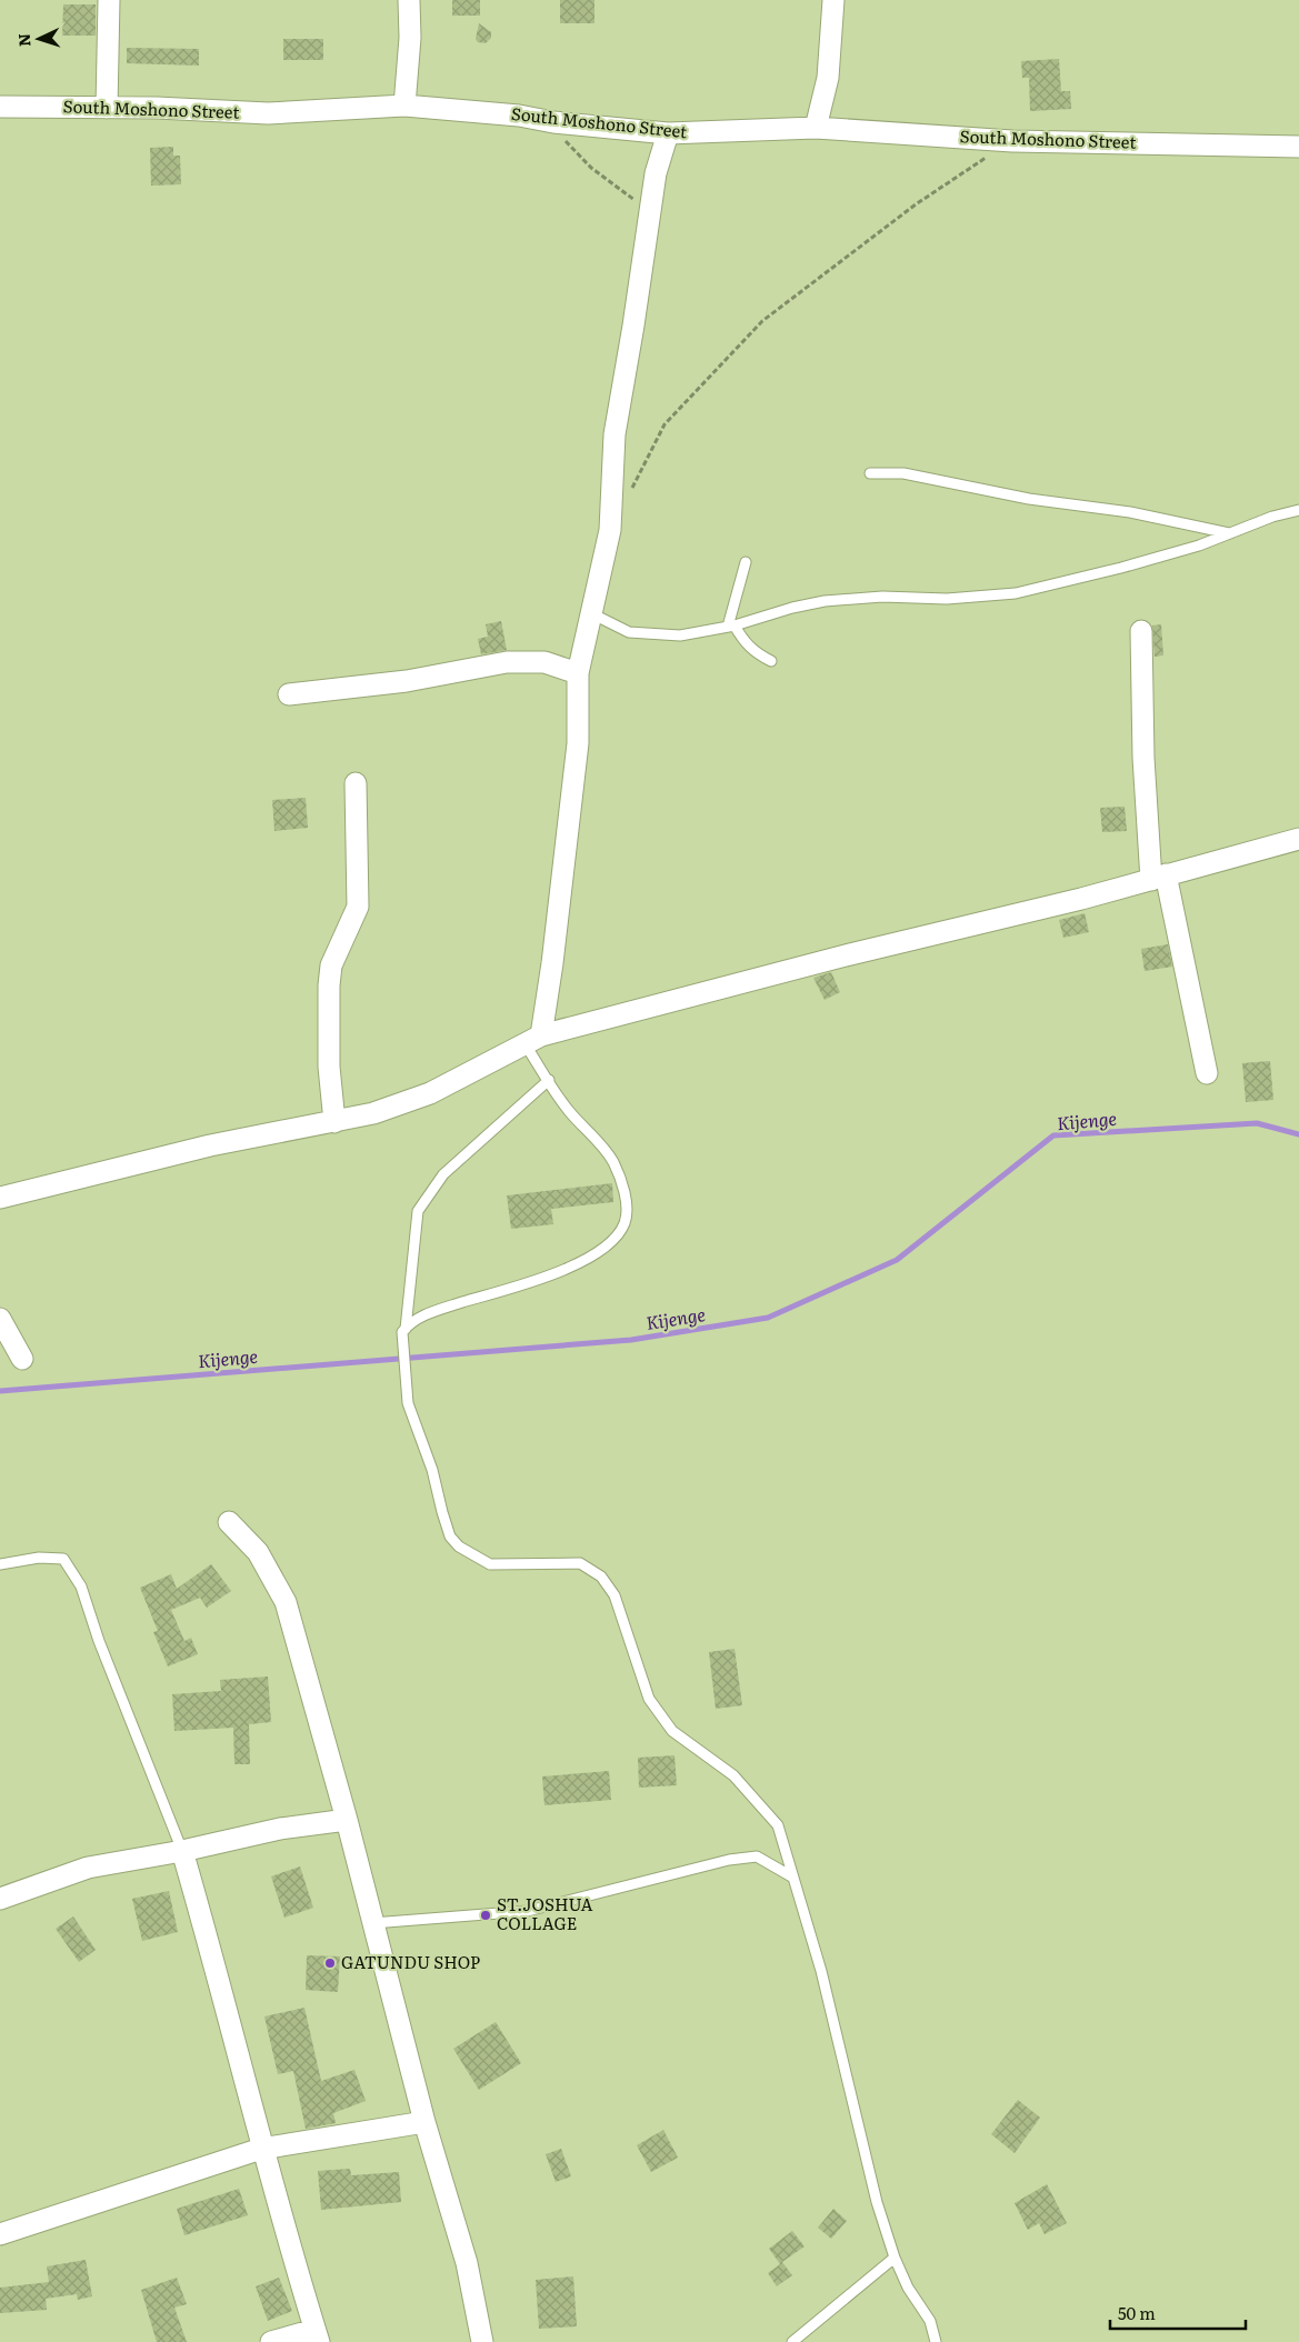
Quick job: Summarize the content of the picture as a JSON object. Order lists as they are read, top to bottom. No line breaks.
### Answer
{"streets":{"street":["South Moshono Street"]},"water":["Kijenge"],"places":["ST.JOSHUA COLLAGE","GATUNDU SHOP"],"scale_bar":"50 m","north":"left"}
